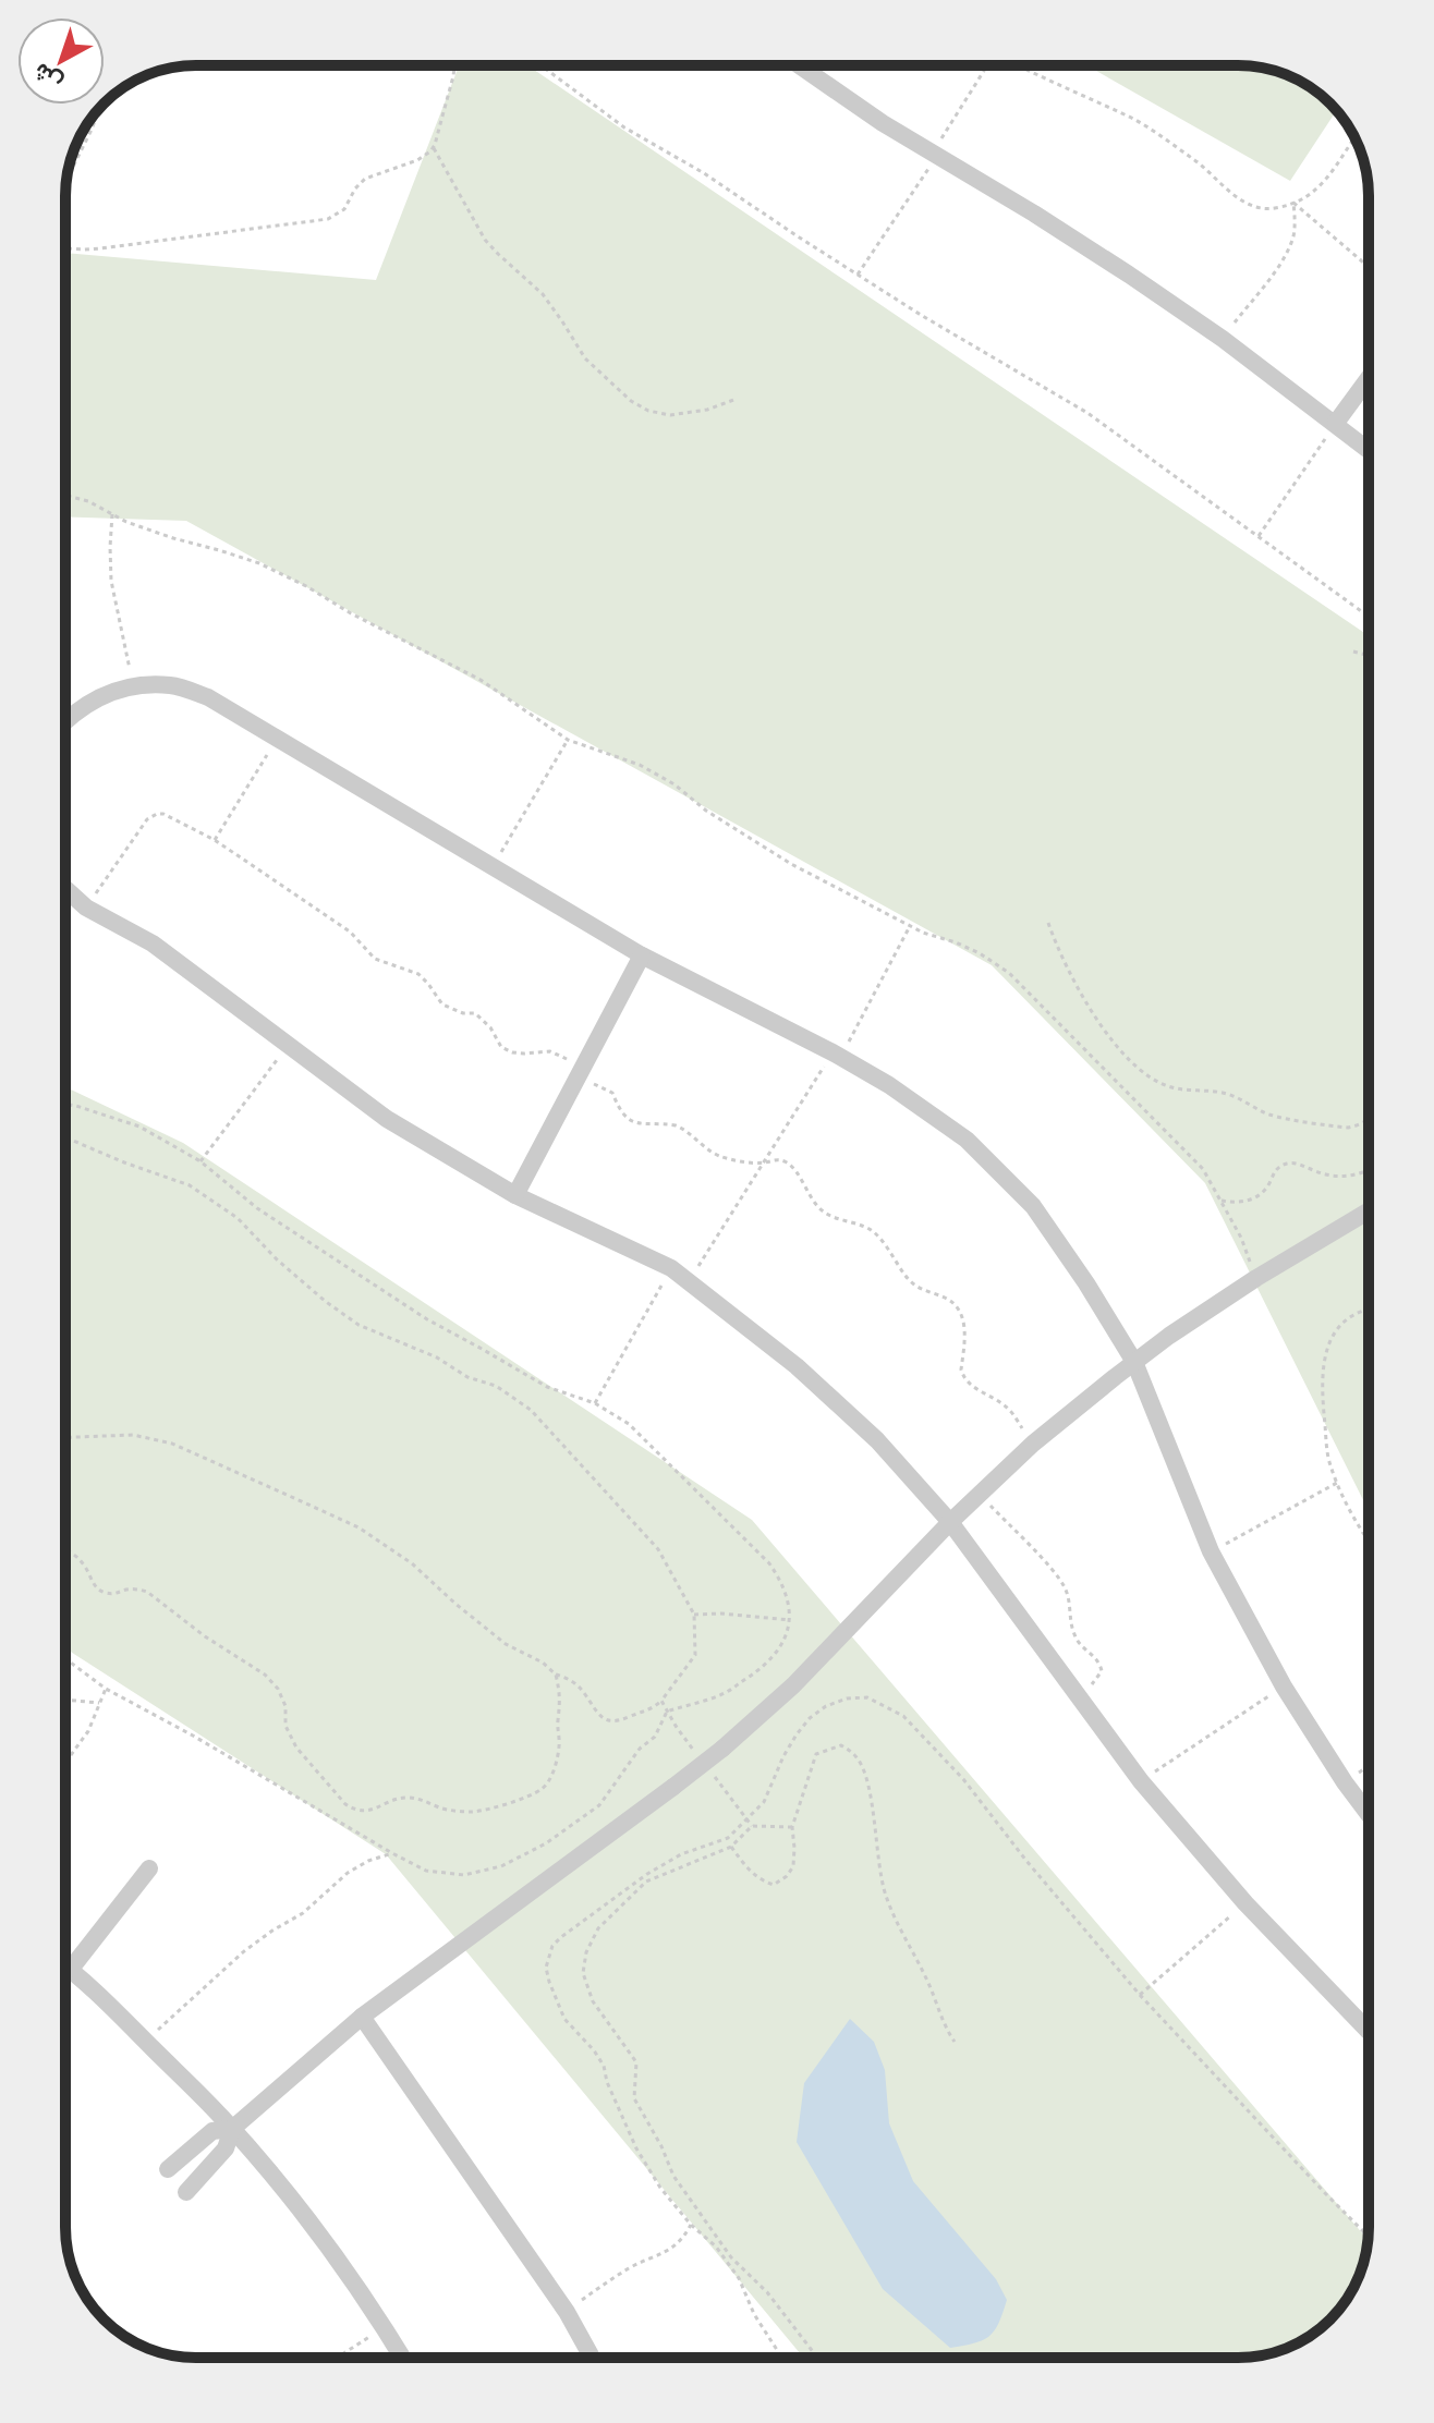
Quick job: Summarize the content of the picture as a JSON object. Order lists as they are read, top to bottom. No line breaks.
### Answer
{"north":"bottom left"}
